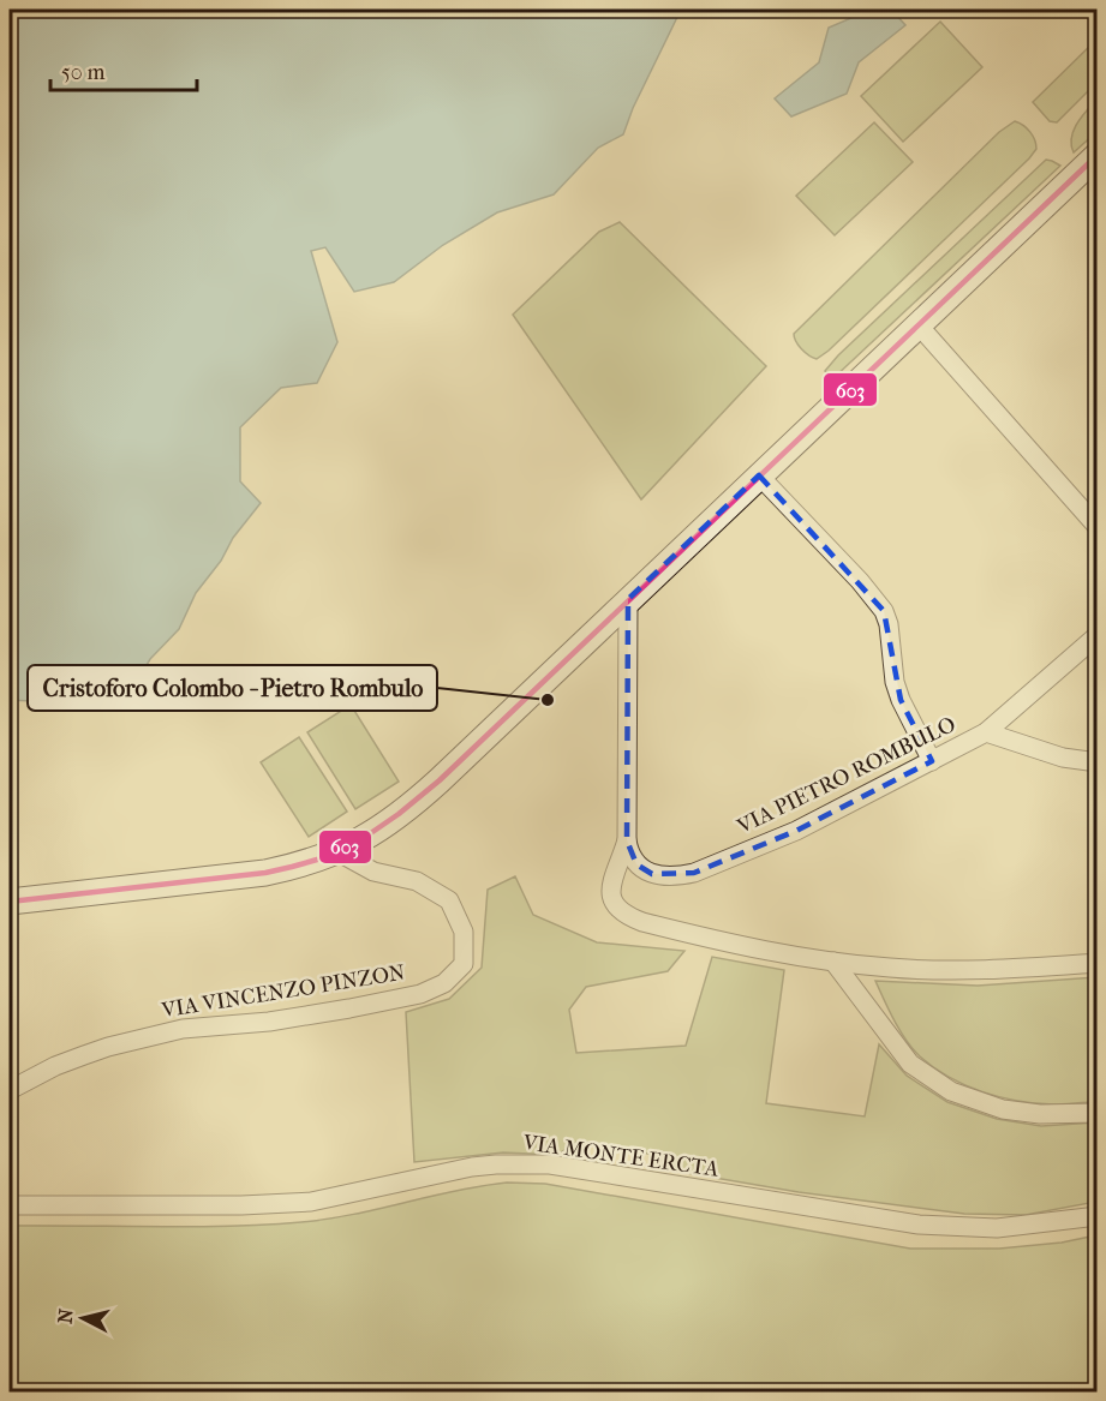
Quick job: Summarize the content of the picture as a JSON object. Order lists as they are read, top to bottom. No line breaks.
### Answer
{"streets":{"street":["VIA PIETRO ROMBULO","VIA VINCENZO PINZON","VIA MONTE ERCTA"]},"places":["Cristoforo Colombo - Pietro Rombulo"],"lines":["transit line 603"],"scale_bar":"50 m","north":"left"}
